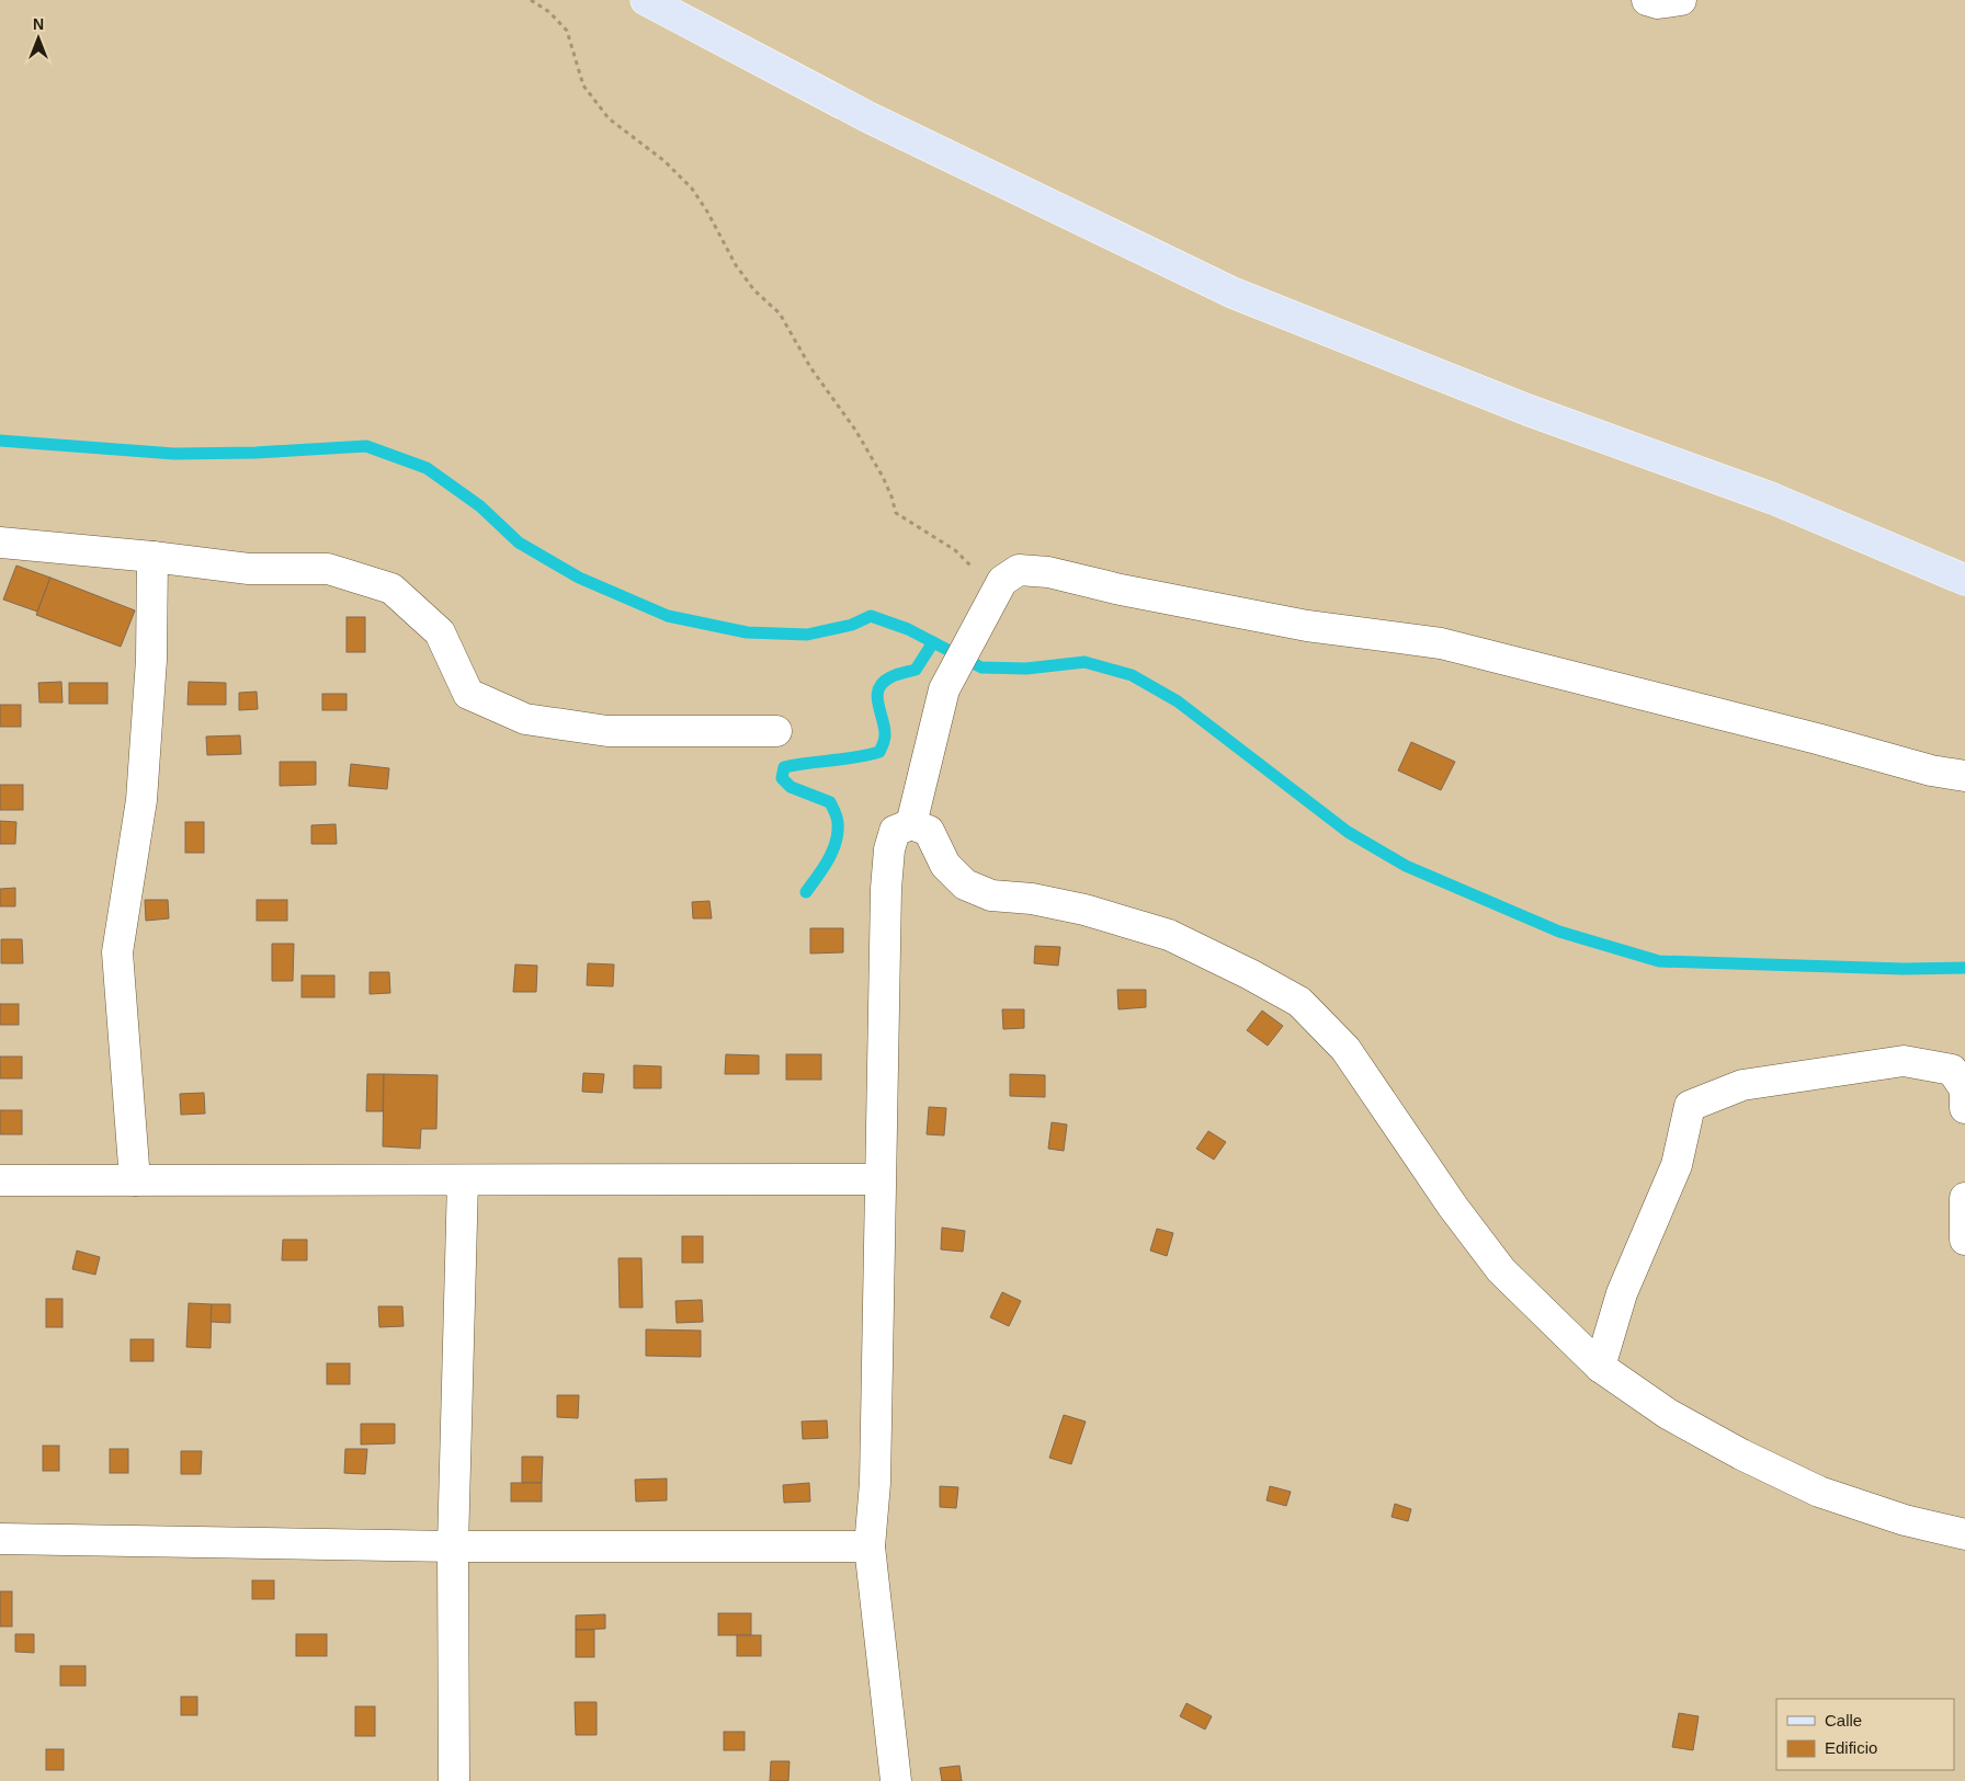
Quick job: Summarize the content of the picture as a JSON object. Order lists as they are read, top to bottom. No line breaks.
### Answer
{"legend":["Calle","Edificio"],"north":"top"}
